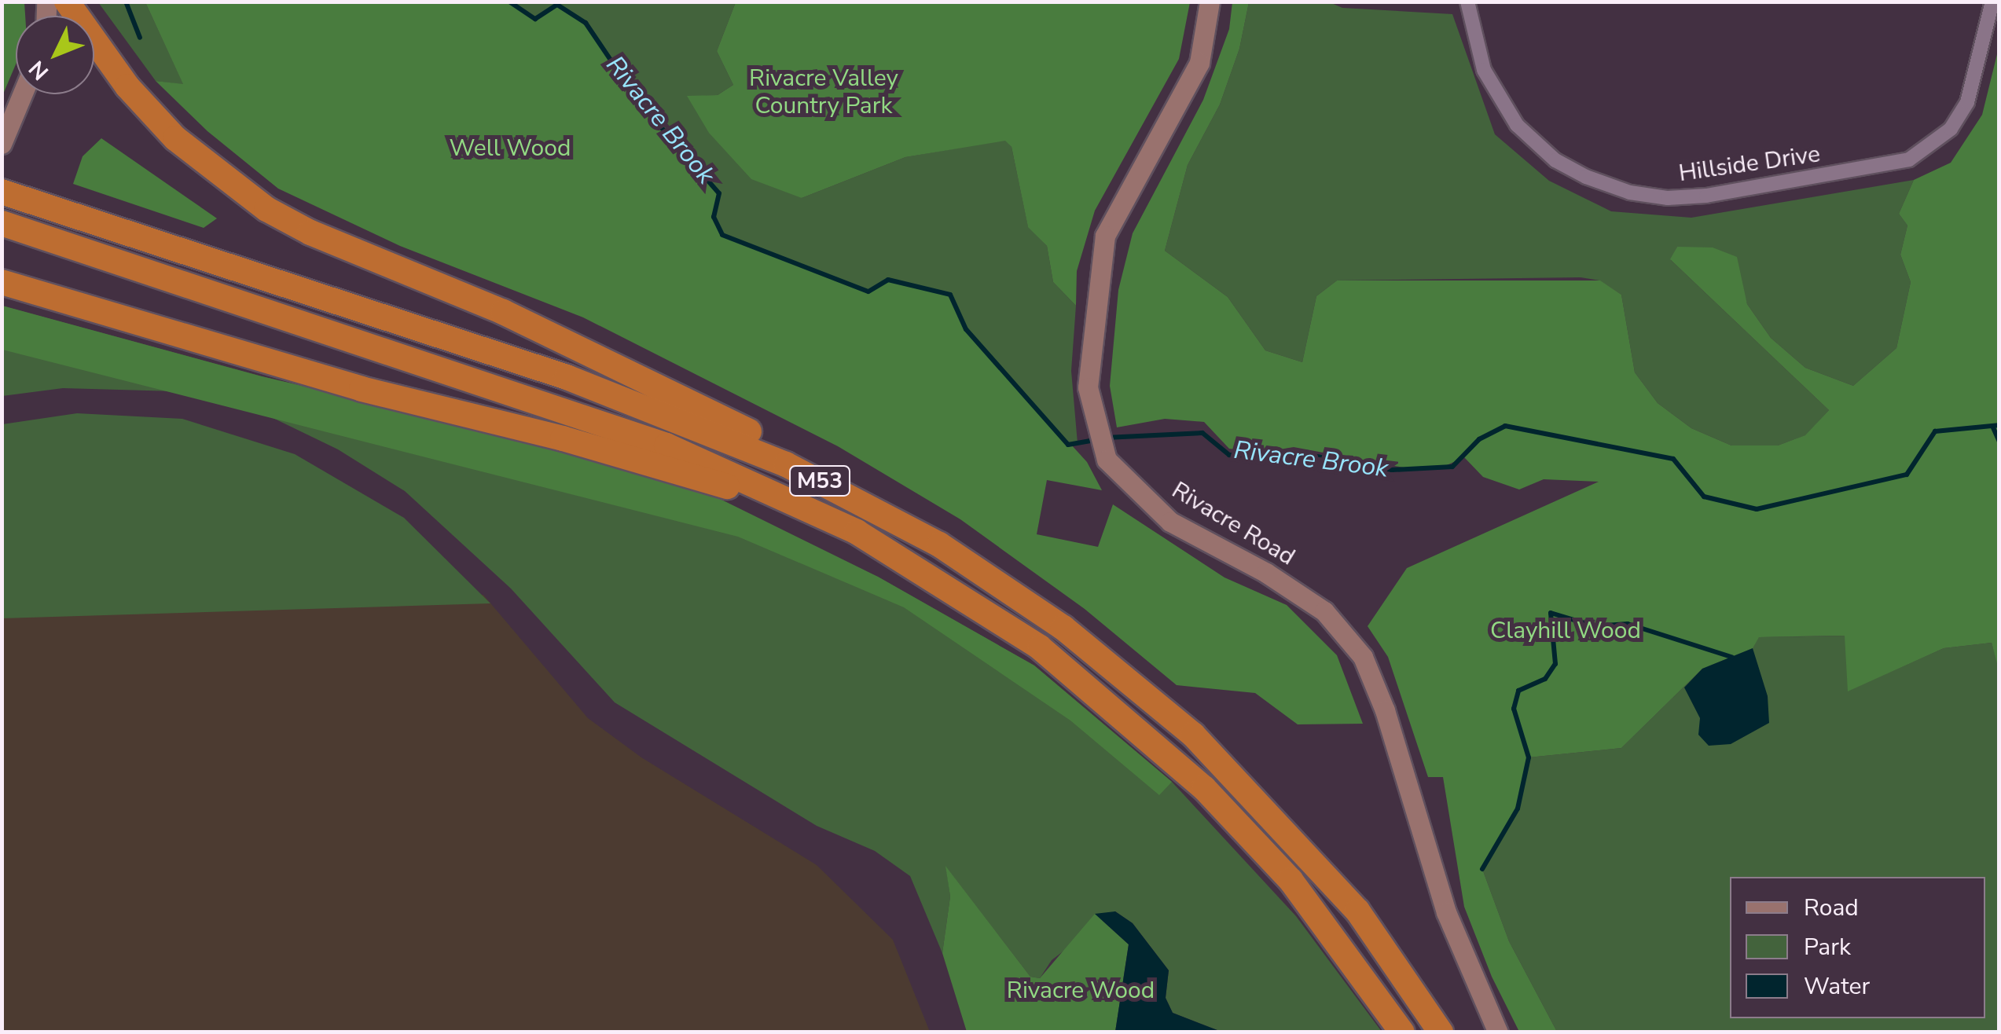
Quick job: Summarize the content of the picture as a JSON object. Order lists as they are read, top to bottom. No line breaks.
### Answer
{"streets":{"highway":["M53"],"main road":["Rivacre Road"],"street":["Hillside Drive"]},"water":["Rivacre Brook"],"parks":["Rivacre Valley Country Park","Well Wood","Clayhill Wood","Rivacre Wood"],"legend":["Road","Park","Water"],"north":"bottom left"}
